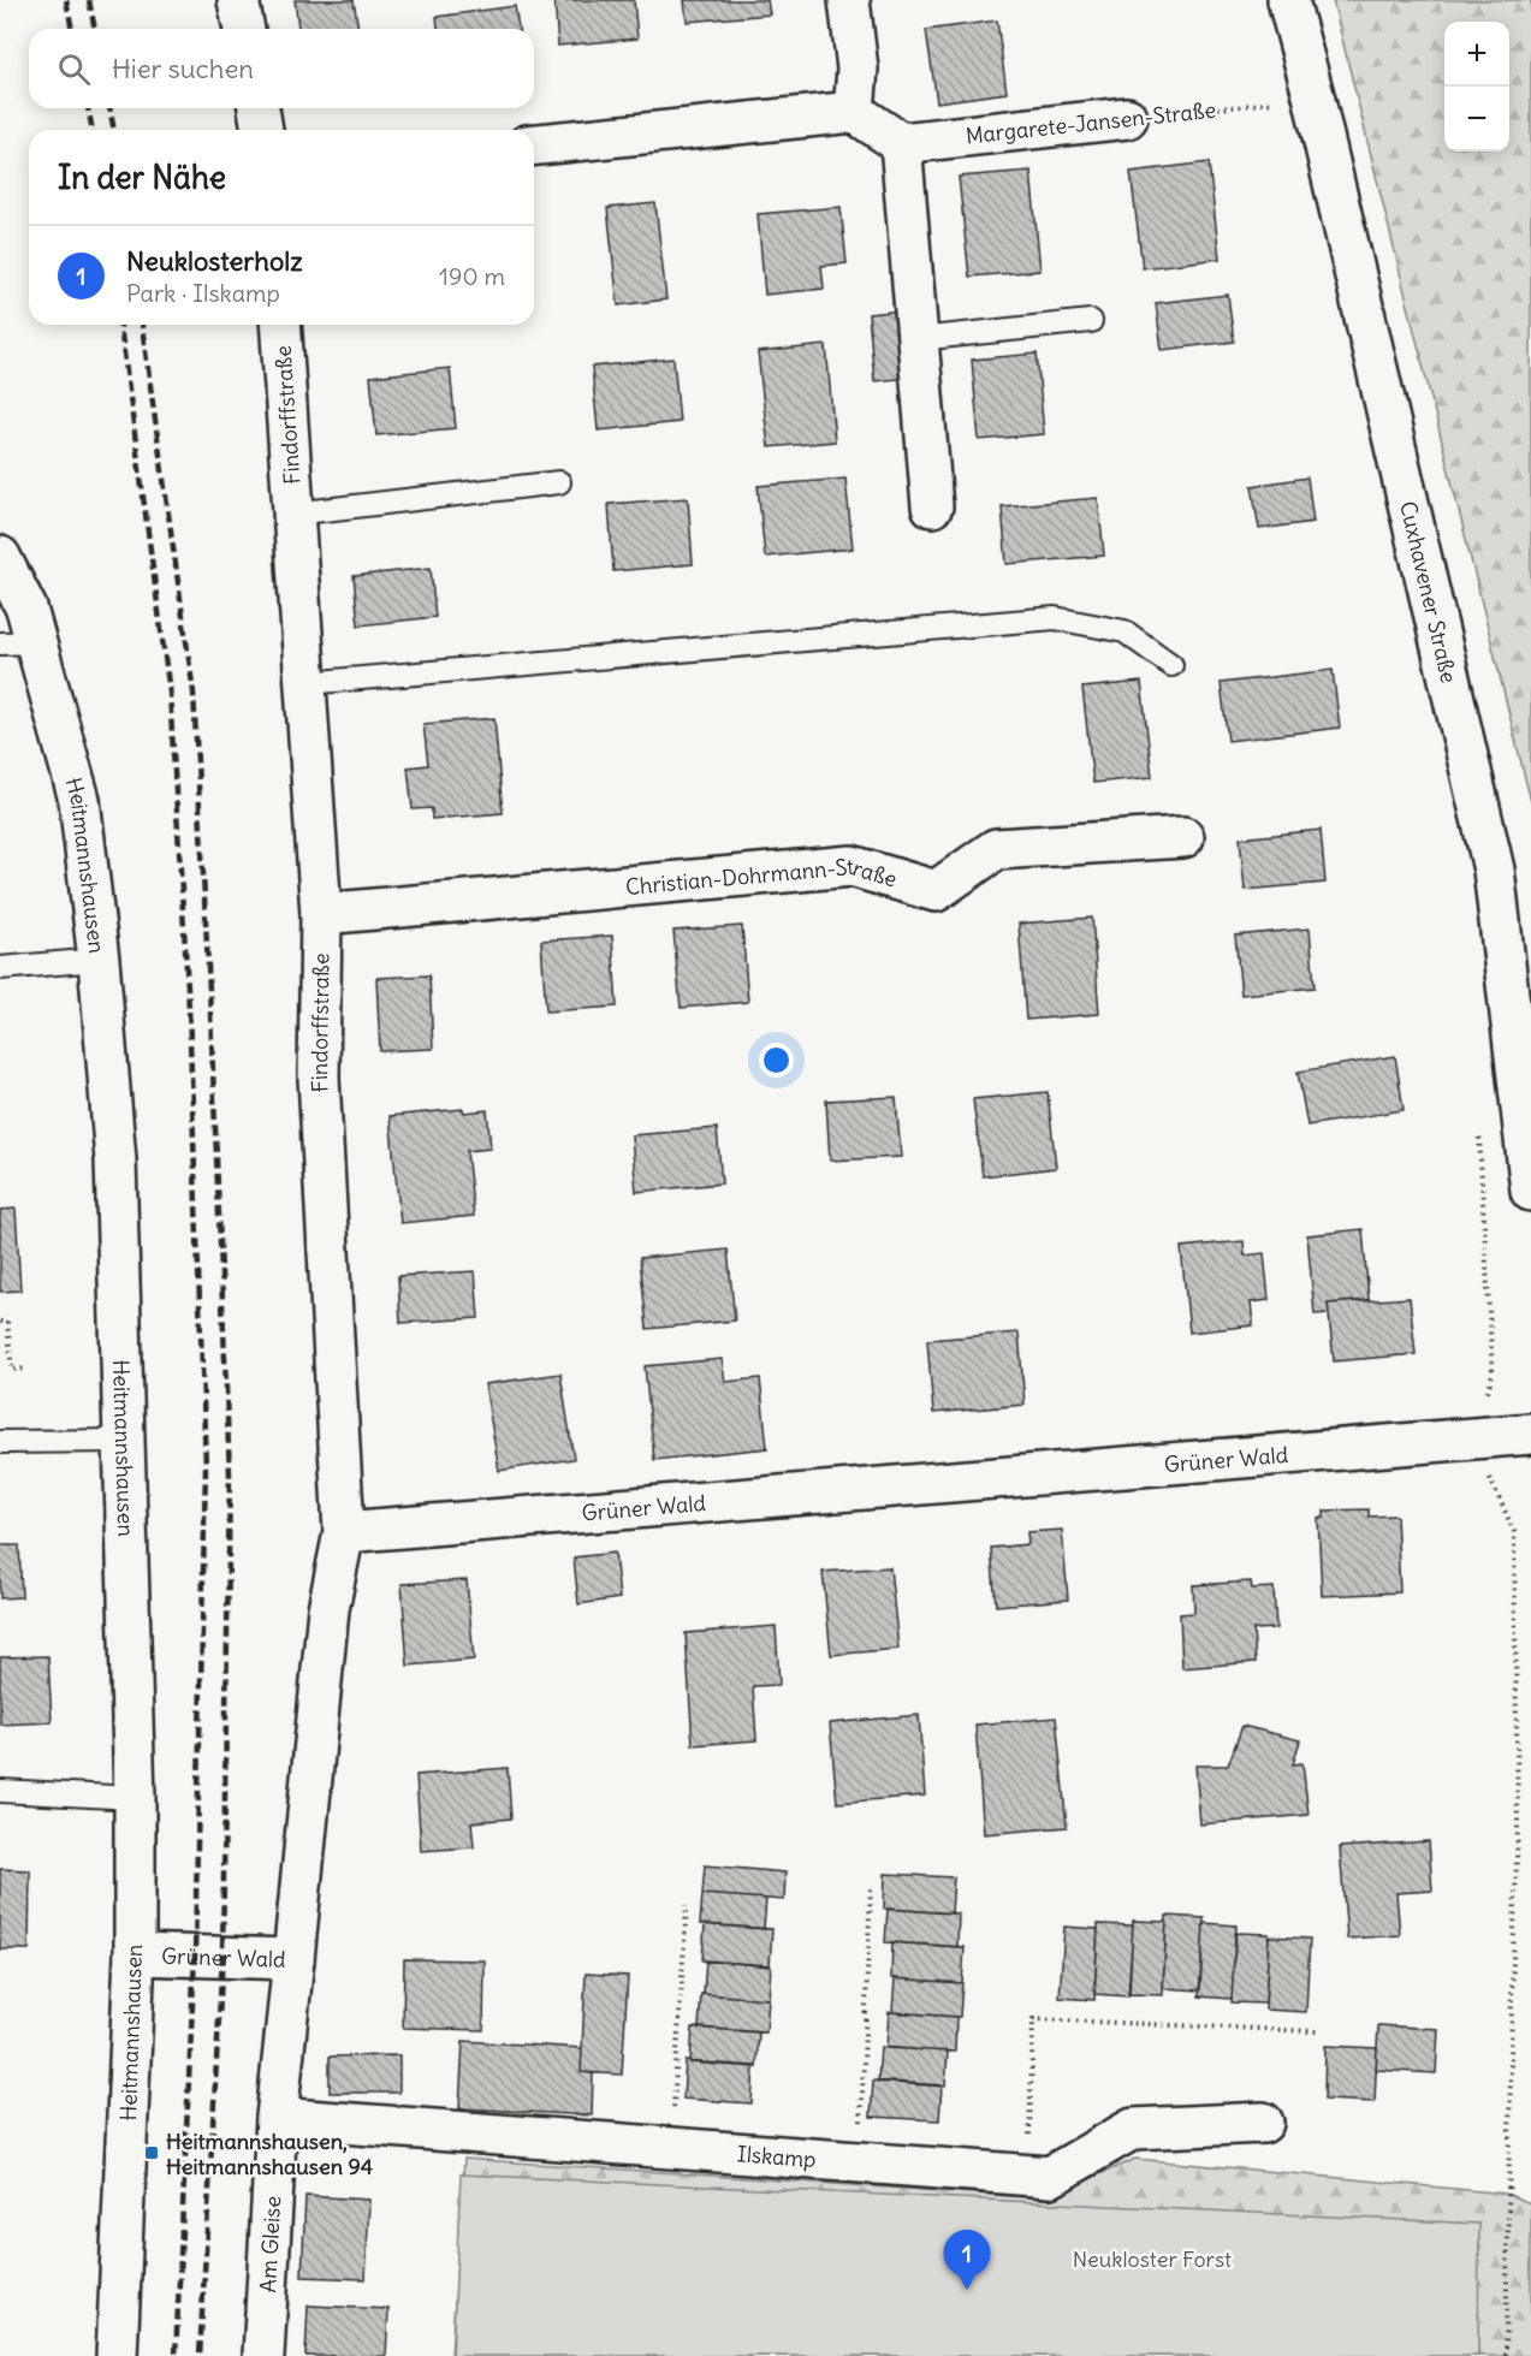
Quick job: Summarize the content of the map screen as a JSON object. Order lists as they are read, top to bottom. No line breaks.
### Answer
{"streets":{"street":["Margarete-Jansen-Straße","Findorffstraße","Cuxhavener Straße","Heitmannshausen","Christian-Dohrmann-Straße","Grüner Wald","Ilskamp","Am Gleise"]},"crossings":[["Findorffstraße","Christian-Dohrmann-Straße"],["Findorffstraße","Grüner Wald"],["Heitmannshausen","Grüner Wald"],["Grüner Wald","Am Gleise"],["Ilskamp","Am Gleise"]],"parks":["Neukloster Forst"],"places":{"transit":["Heitmannshausen, Heitmannshausen 94"]},"page":{"map_buttons":["+","−"],"search":"Hier suchen","heading":"In der Nähe","list":[{"mark":"1","name":"Neuklosterholz","note":"Park · Ilskamp","value":"190 m"}],"pins":"1"}}
